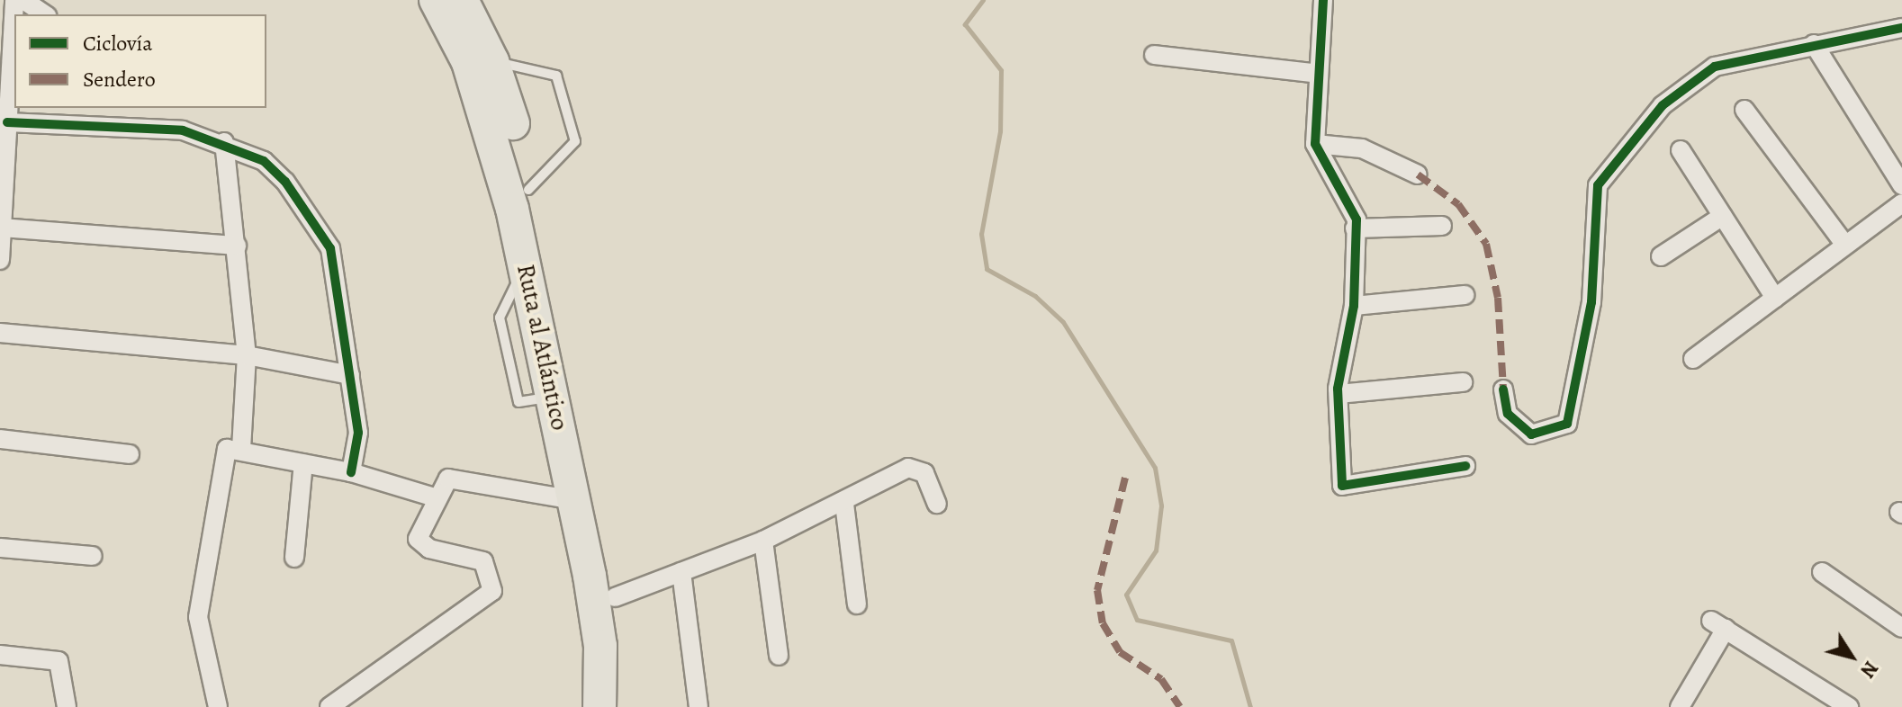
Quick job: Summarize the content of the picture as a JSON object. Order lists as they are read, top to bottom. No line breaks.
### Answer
{"streets":{"highway":["Ruta al Atlántico"]},"legend":["Ciclovía","Sendero"],"north":"bottom right"}
